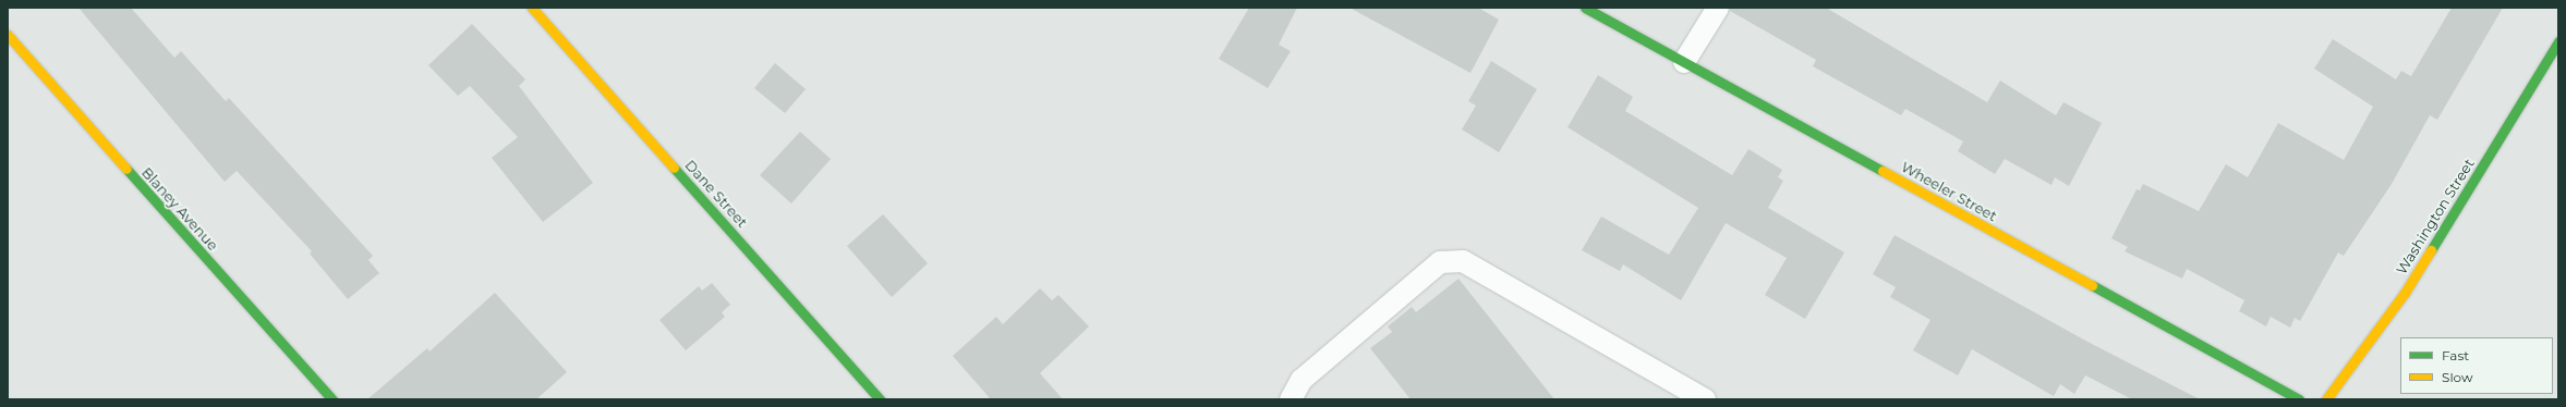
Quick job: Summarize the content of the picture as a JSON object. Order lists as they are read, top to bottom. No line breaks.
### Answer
{"streets":{"street":["Wheeler Street","Dane Street","Blaney Avenue","Washington Street"]},"legend":["Fast","Slow"]}
